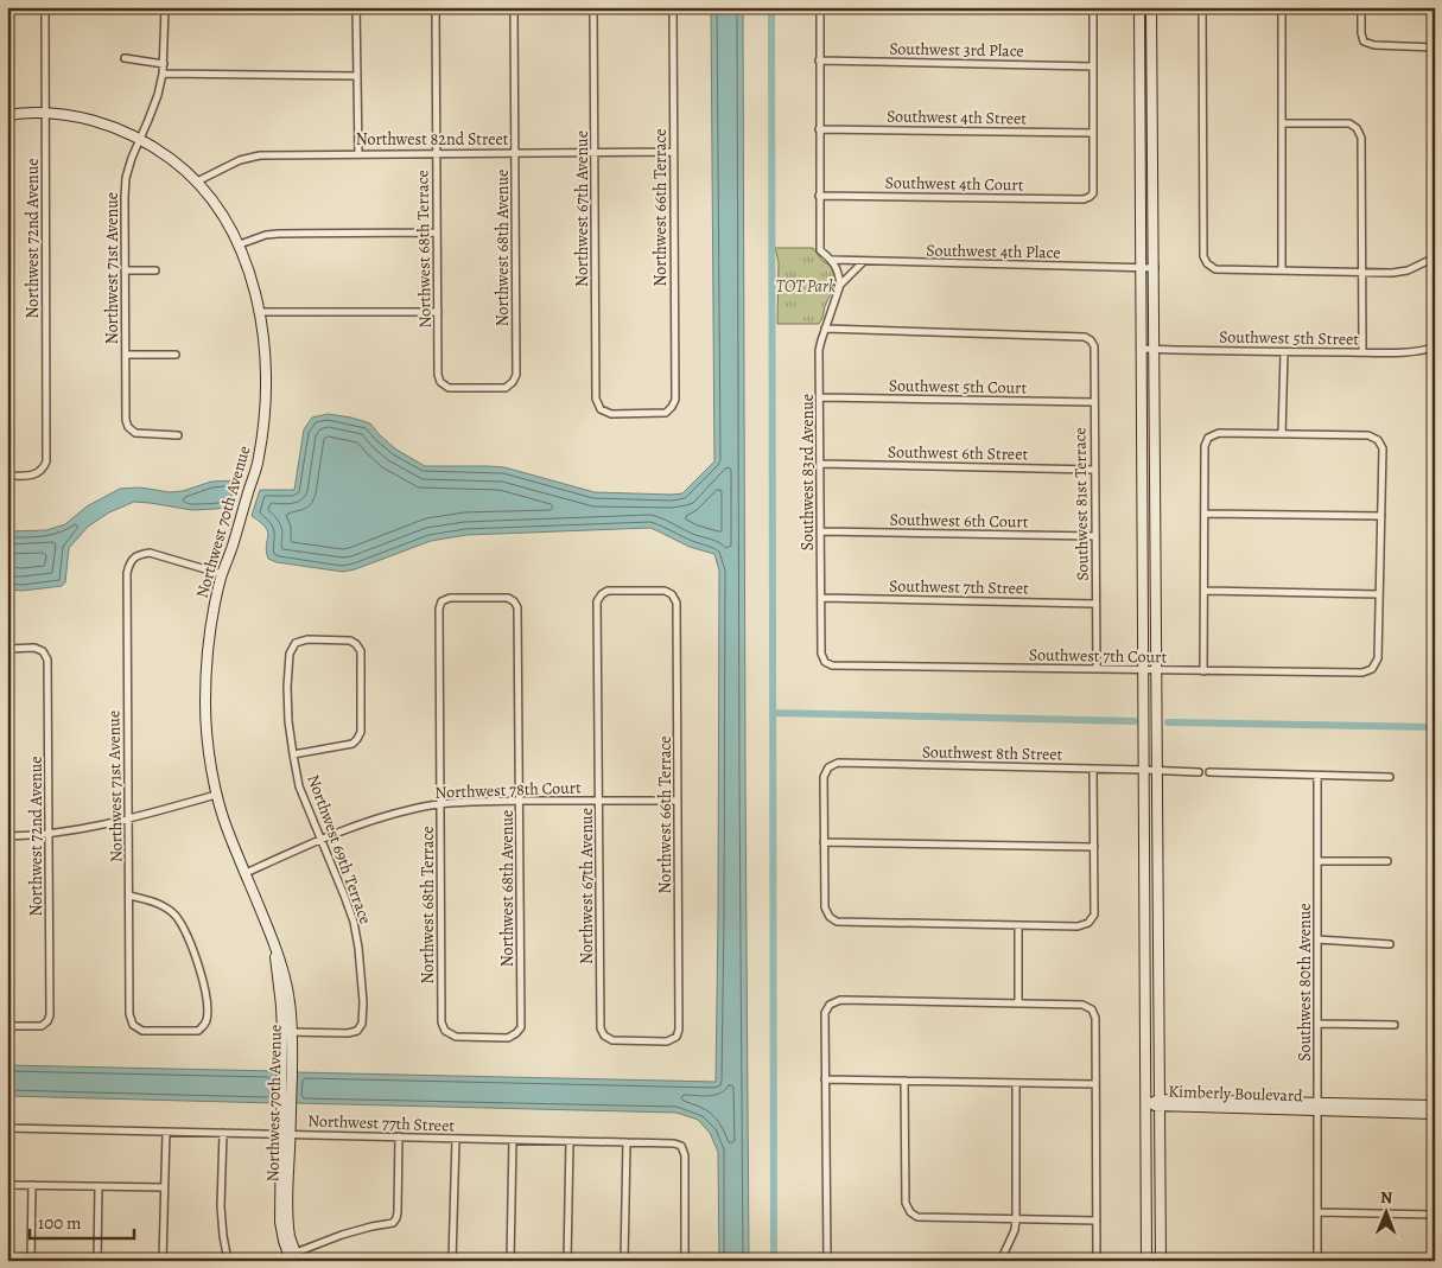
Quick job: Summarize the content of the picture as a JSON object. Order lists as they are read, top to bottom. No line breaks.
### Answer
{"streets":{"street":["Southwest 3rd Place","Southwest 4th Street","Northwest 82nd Street","Southwest 4th Court","Northwest 66th Terrace","Northwest 67th Avenue","Northwest 72nd Avenue","Northwest 68th Avenue","Northwest 68th Terrace","Southwest 4th Place","Northwest 71st Avenue","Southwest 5th Street","Southwest 5th Court","Southwest 6th Street","Southwest 83rd Avenue","Southwest 81st Terrace","Southwest 6th Court","Northwest 70th Avenue","Southwest 7th Street","Southwest 7th Court","Southwest 8th Street","Northwest 78th Court","Northwest 69th Terrace","Southwest 80th Avenue","Kimberly Boulevard","Northwest 77th Street"]},"crossings":[["Southwest 4th Street","Southwest 4th Court"],["Northwest 82nd Street","Northwest 66th Terrace"],["Northwest 82nd Street","Northwest 67th Avenue"],["Northwest 82nd Street","Northwest 68th Avenue"],["Northwest 82nd Street","Northwest 68th Terrace"],["Northwest 82nd Street","Northwest 70th Avenue"],["Northwest 66th Terrace","Northwest 67th Avenue"],["Northwest 66th Terrace","Northwest 78th Court"],["Northwest 67th Avenue","Northwest 78th Court"],["Northwest 68th Avenue","Northwest 68th Terrace"],["Northwest 68th Avenue","Northwest 78th Court"],["Northwest 68th Terrace","Northwest 78th Court"],["Southwest 4th Place","Southwest 83rd Avenue"],["Northwest 71st Avenue","Northwest 70th Avenue"],["Southwest 5th Court","Southwest 83rd Avenue"],["Southwest 5th Court","Southwest 81st Terrace"],["Southwest 6th Street","Southwest 83rd Avenue"],["Southwest 6th Street","Southwest 81st Terrace"],["Southwest 83rd Avenue","Southwest 81st Terrace"],["Southwest 83rd Avenue","Southwest 6th Court"],["Southwest 83rd Avenue","Southwest 7th Street"],["Southwest 83rd Avenue","Southwest 7th Court"],["Southwest 81st Terrace","Southwest 6th Court"],["Southwest 81st Terrace","Southwest 7th Street"],["Southwest 81st Terrace","Southwest 7th Court"],["Northwest 70th Avenue","Northwest 78th Court"],["Northwest 70th Avenue","Northwest 69th Terrace"],["Northwest 70th Avenue","Northwest 77th Street"],["Northwest 78th Court","Northwest 69th Terrace"],["Southwest 80th Avenue","Kimberly Boulevard"]],"parks":["TOT Park"],"scale_bar":"100 m","north":"top"}
